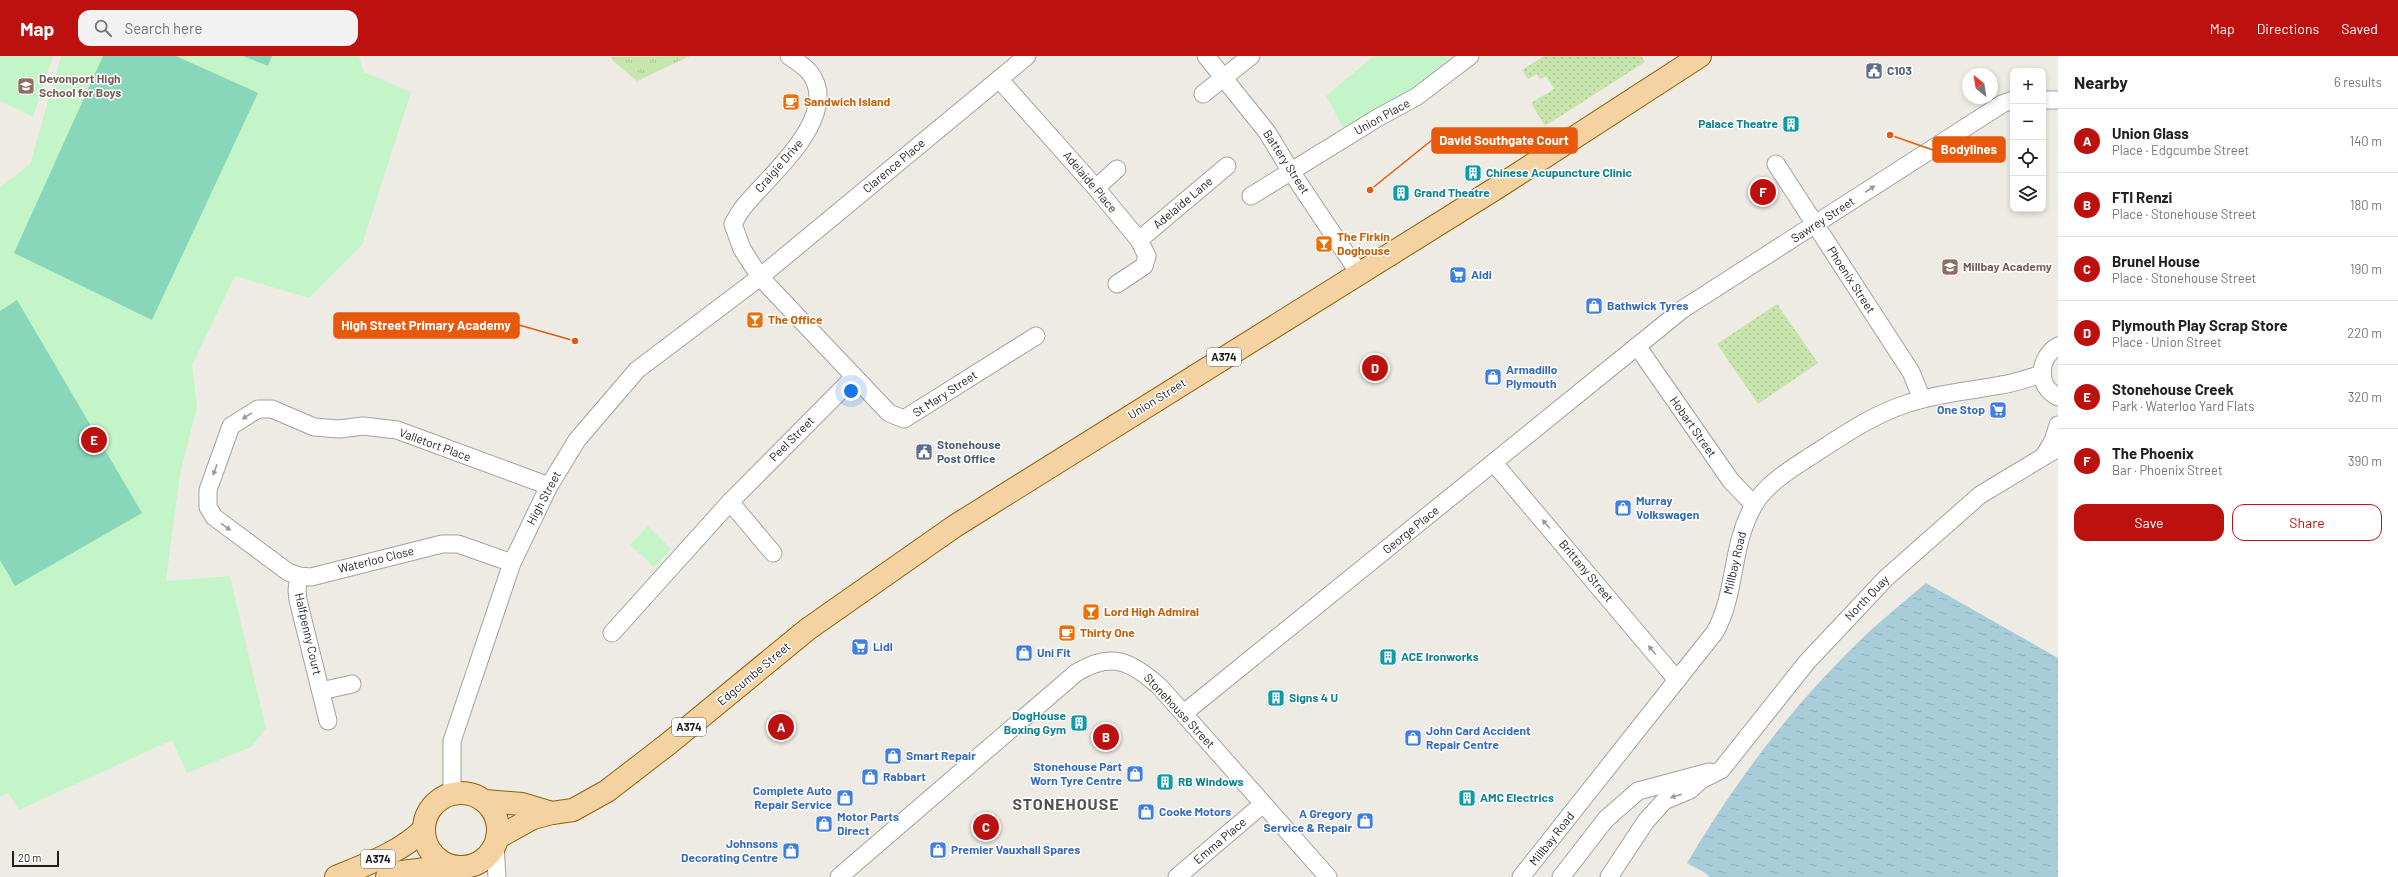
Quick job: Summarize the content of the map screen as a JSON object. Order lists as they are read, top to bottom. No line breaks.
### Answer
{"streets":{"main road":["A374","Union Street","Edgcumbe Street"],"street":["Union Place","Battery Street","Craigie Drive","Clarence Place","Adelaide Place","Adelaide Lane","Sawrey Street","Phoenix Street","St Mary Street","Hobart Street","Peel Street","Valletort Place","High Street","George Place","Waterloo Close","Millbay Road","Brittany Street","North Quay","Halfpenny Court","Stonehouse Street","Emma Place"]},"crossings":[["Union Place","Battery Street"],["Battery Street","Union Street"],["Craigie Drive","Clarence Place"],["Craigie Drive","St Mary Street"],["Craigie Drive","High Street"],["Clarence Place","Adelaide Place"],["Clarence Place","St Mary Street"],["Clarence Place","High Street"],["Adelaide Place","Adelaide Lane"],["Sawrey Street","Phoenix Street"],["Sawrey Street","Hobart Street"],["Sawrey Street","George Place"],["Phoenix Street","Millbay Road"],["A374","High Street"],["A374","Edgcumbe Street"],["St Mary Street","Peel Street"],["St Mary Street","High Street"],["Union Street","Edgcumbe Street"],["Hobart Street","George Place"],["Hobart Street","Millbay Road"],["Valletort Place","High Street"],["Valletort Place","Waterloo Close"],["High Street","Waterloo Close"],["George Place","Brittany Street"],["George Place","Stonehouse Street"],["Waterloo Close","Halfpenny Court"],["Millbay Road","Brittany Street"],["Stonehouse Street","Emma Place"]],"one_way":["Sawrey Street","Brittany Street"],"districts":["STONEHOUSE"],"places":{"public building":["C103","Stonehouse Post Office"],"school or university":["Devonport High School for Boys","Millbay Academy"],"cafe":["Sandwich Island","Thirty One"],"building":["Palace Theatre","Chinese Acupuncture Clinic","Grand Theatre","ACE Ironworks","Signs 4 U","DogHouse Boxing Gym","RB Windows","AMC Electrics"],"other":["Bodylines","David Southgate Court","High Street Primary Academy"],"bar":["The Firkin Doghouse","The Office","Lord High Admiral"],"supermarket":["Aldi","One Stop","Lidl"],"shop":["Bathwick Tyres","Armadillo Plymouth","Murray Volkswagen","Uni Fit","John Card Accident Repair Centre","Smart Repair","Stonehouse Part Worn Tyre Centre","Rabbart","Complete Auto Repair Service","Cooke Motors","A Gregory Service & Repair","Motor Parts Direct","Premier Vauxhall Spares","Johnsons Decorating Centre"]},"scale_bar":"20 m","north":"top left","page":{"header":"Map","search":"Search here","nav":["Map","Directions","Saved"],"heading":["Nearby","6 results"],"map_buttons":["+","−"],"list":[{"mark":"A","name":"Union Glass","note":"Place · Edgcumbe Street","value":"140 m"},{"mark":"B","name":"FTI Renzi","note":"Place · Stonehouse Street","value":"180 m"},{"mark":"C","name":"Brunel House","note":"Place · Stonehouse Street","value":"190 m"},{"mark":"D","name":"Plymouth Play Scrap Store","note":"Place · Union Street","value":"220 m"},{"mark":"E","name":"Stonehouse Creek","note":"Park · Waterloo Yard Flats","value":"320 m"},{"mark":"F","name":"The Phoenix","note":"Bar · Phoenix Street","value":"390 m"}],"pins":["F","D","E","A","B","C"],"buttons":["Save","Share"],"scale":"20 m"}}
